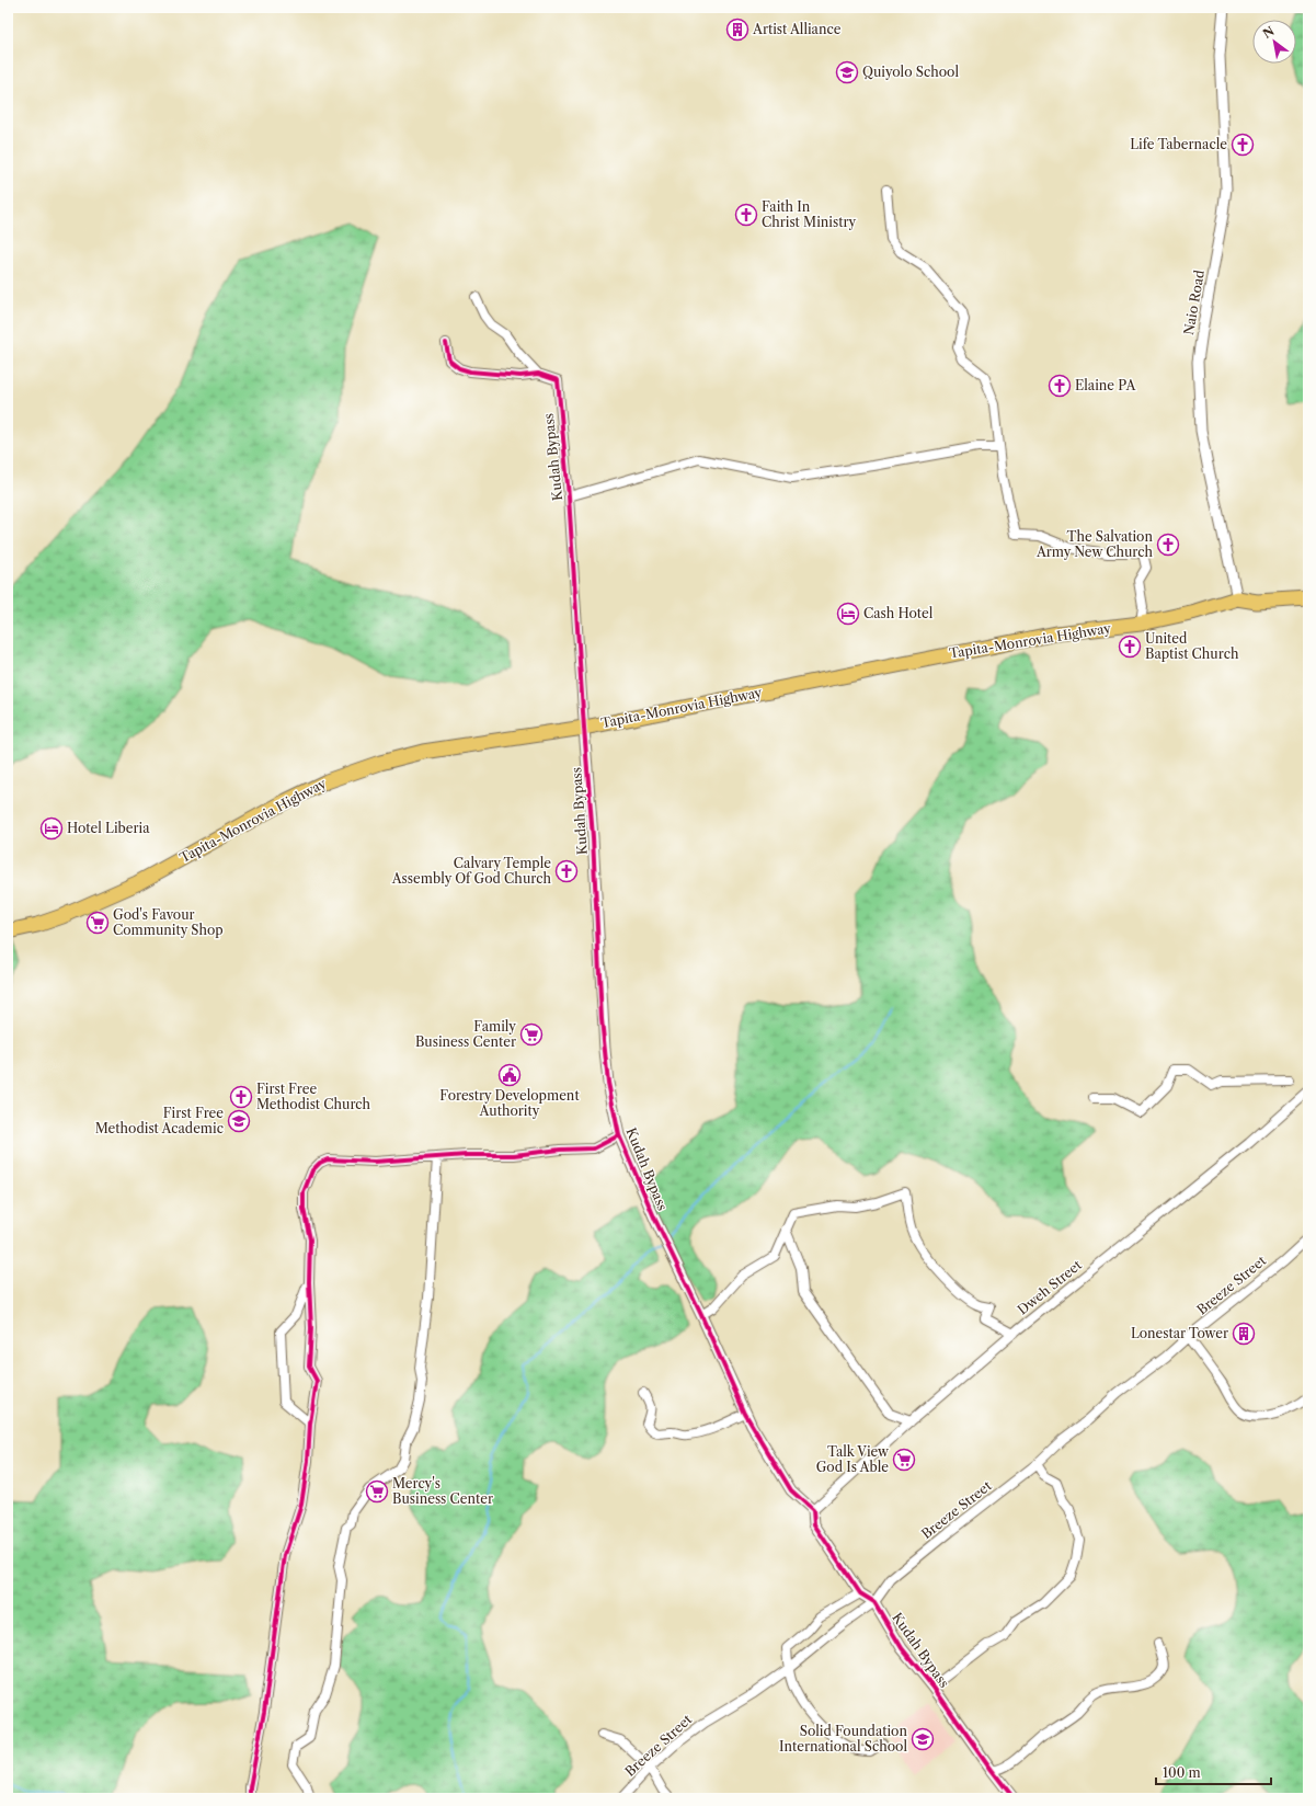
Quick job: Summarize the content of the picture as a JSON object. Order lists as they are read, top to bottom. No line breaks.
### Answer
{"streets":{"highway":["Tapita-Monrovia Highway"],"street":["Naio Road","Kudah Bypass","Breeze Street","Dweh Street"]},"crossings":[["Naio Road","Tapita-Monrovia Highway"],["Kudah Bypass","Tapita-Monrovia Highway"],["Kudah Bypass","Breeze Street"],["Kudah Bypass","Dweh Street"]],"places":{"building":["Artist Alliance","Lonestar Tower"],"school or university":["Quiyolo School","First Free Methodist Academic","Solid Foundation International School"],"church":["Life Tabernacle","Faith In Christ Ministry","Elaine PA","The Salvation Army New Church","United Baptist Church","Calvary Temple Assembly Of God Church","First Free Methodist Church"],"hotel":["Cash Hotel","Hotel Liberia"],"supermarket":["God's Favour Community Shop","Family Business Center","Talk View God Is Able","Mercy's Business Center"],"public building":["Forestry Development Authority"]},"scale_bar":"100 m","north":"top left"}
